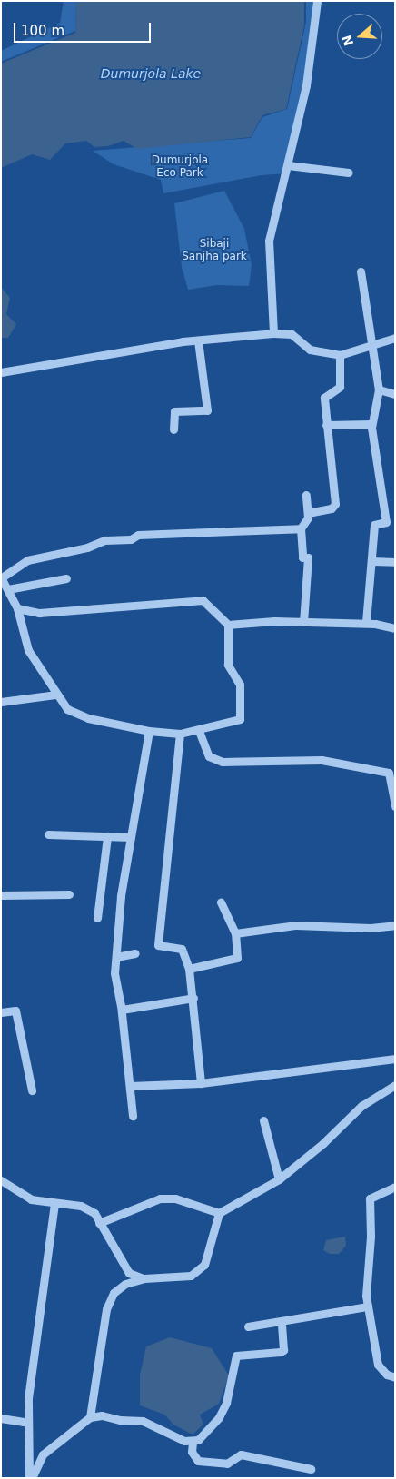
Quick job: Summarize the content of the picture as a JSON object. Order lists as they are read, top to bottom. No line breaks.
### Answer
{"water":["Dumurjola Lake"],"parks":["Dumurjola Eco Park","Sibaji Sanjha park"],"scale_bar":"100 m","north":"left"}
